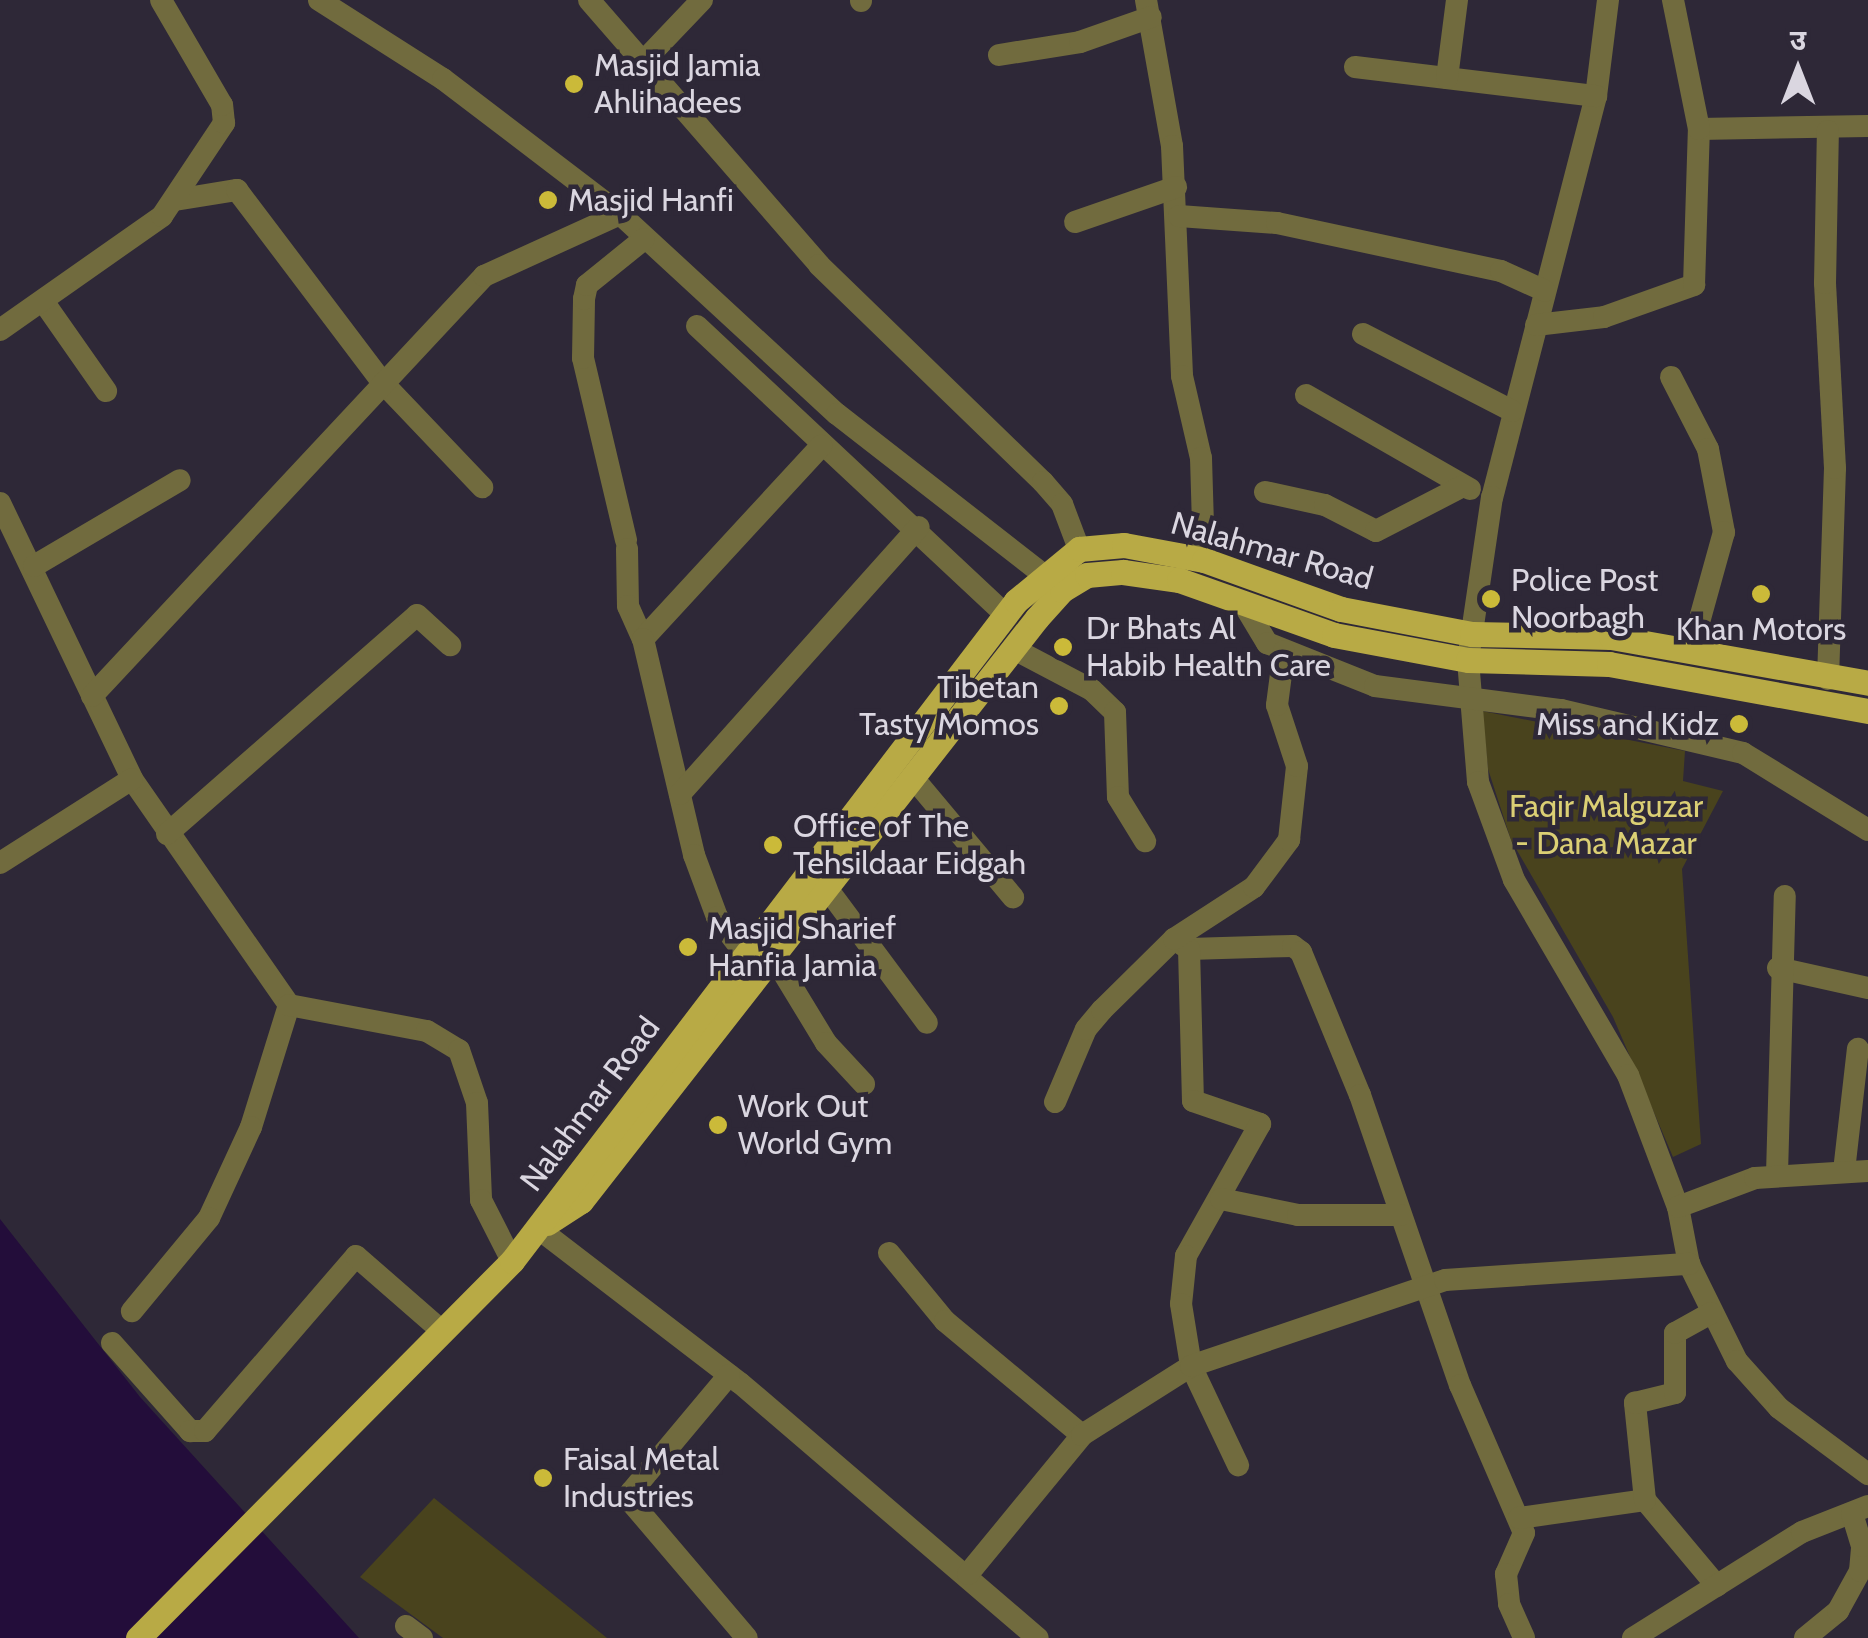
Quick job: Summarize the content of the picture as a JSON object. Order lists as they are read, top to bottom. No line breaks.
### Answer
{"streets":{"main road":["Nalahmar Road"]},"parks":["Faqir Malguzar - Dana Mazar"],"places":["Masjid Jamia Ahlihadees","Masjid Hanfi","Khan Motors","Police Post Noorbagh","Dr Bhats Al Habib Health Care","Tibetan Tasty Momos","Miss and Kidz","Office of The Tehsildaar Eidgah","Masjid Sharief Hanfia Jamia","Work Out World Gym","Faisal Metal Industries"],"north":"top"}
